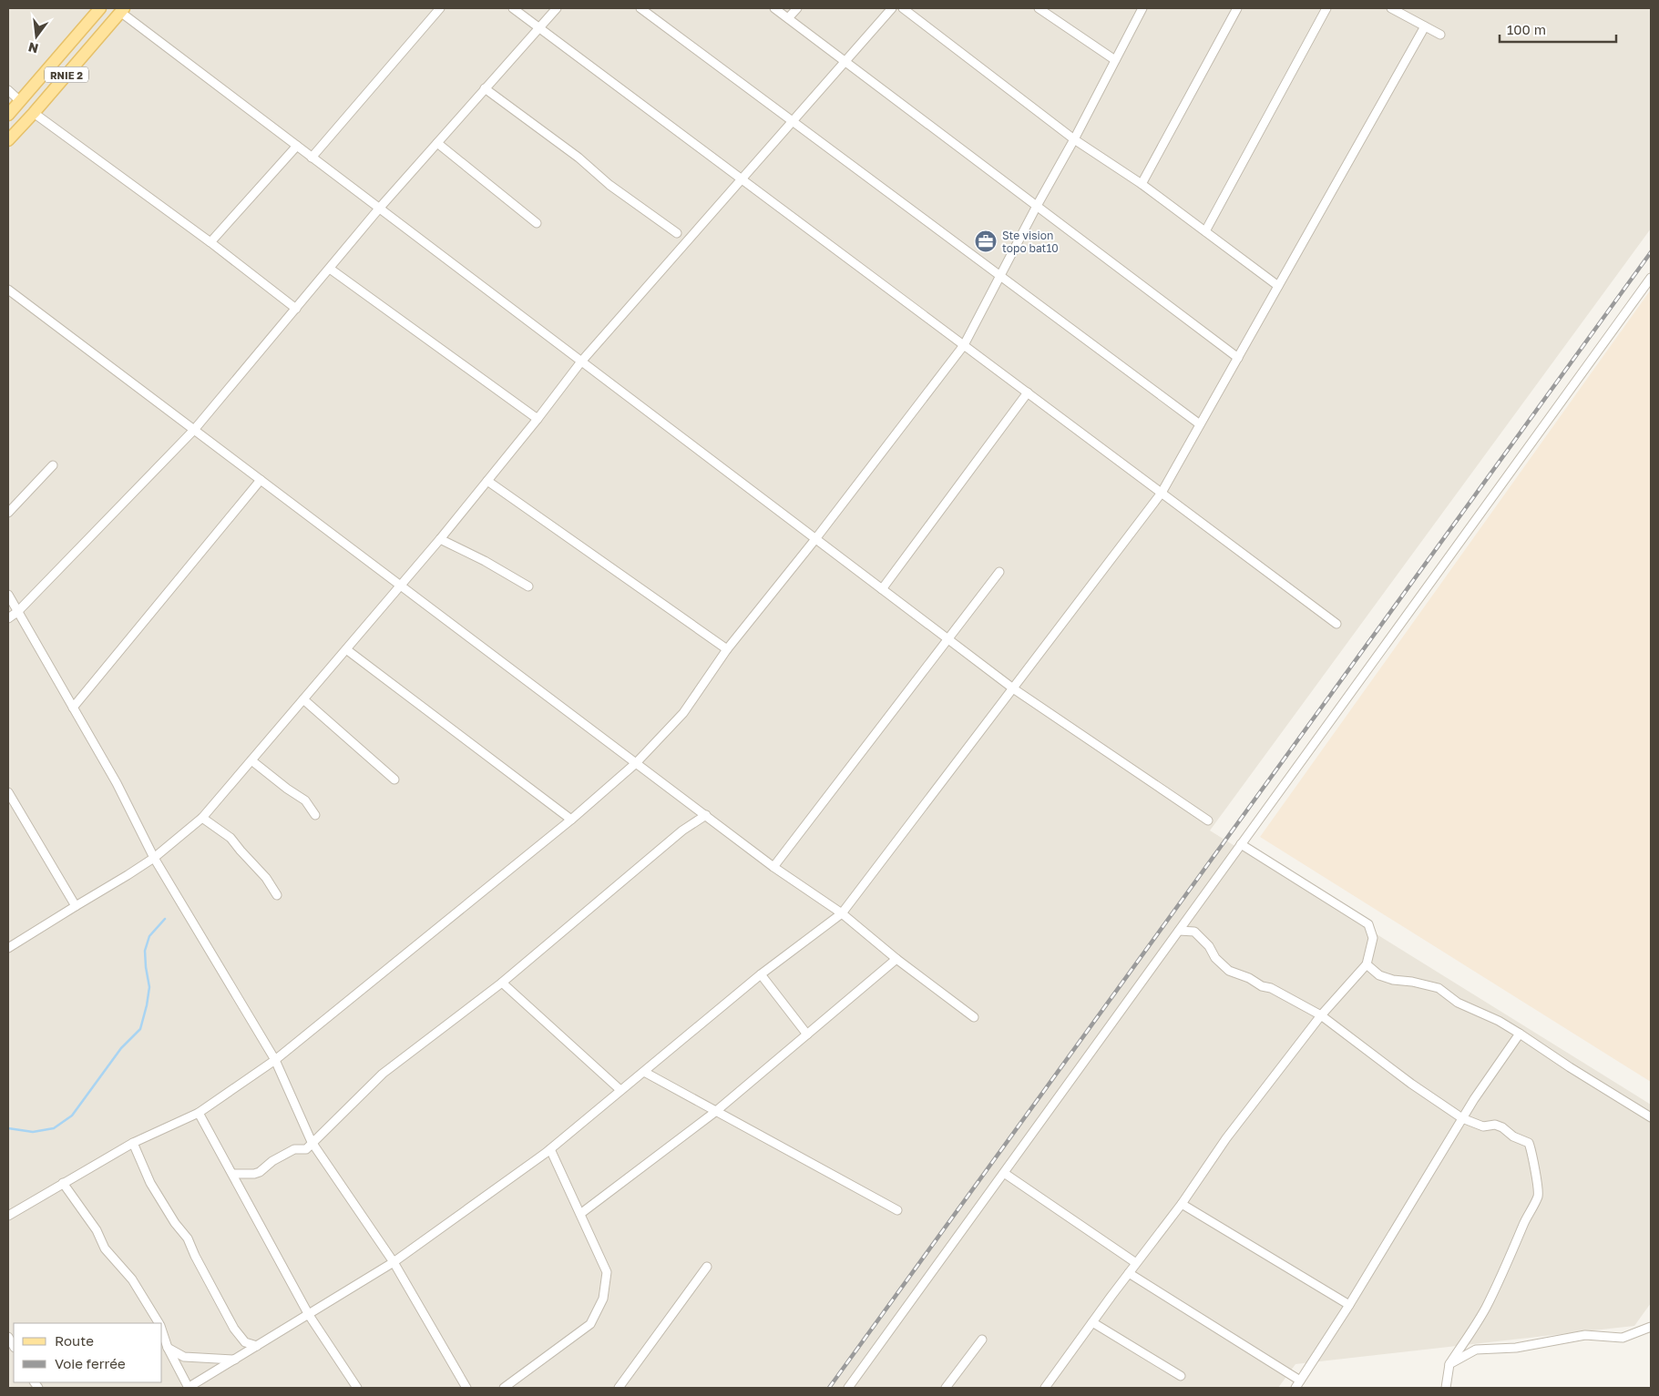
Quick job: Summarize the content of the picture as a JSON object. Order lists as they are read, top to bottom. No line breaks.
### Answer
{"streets":{"main road":["RNIE 2"]},"places":{"office":["Ste vision topo bat10"]},"legend":["Route","Voie ferrée"],"scale_bar":"100 m","north":"bottom"}
